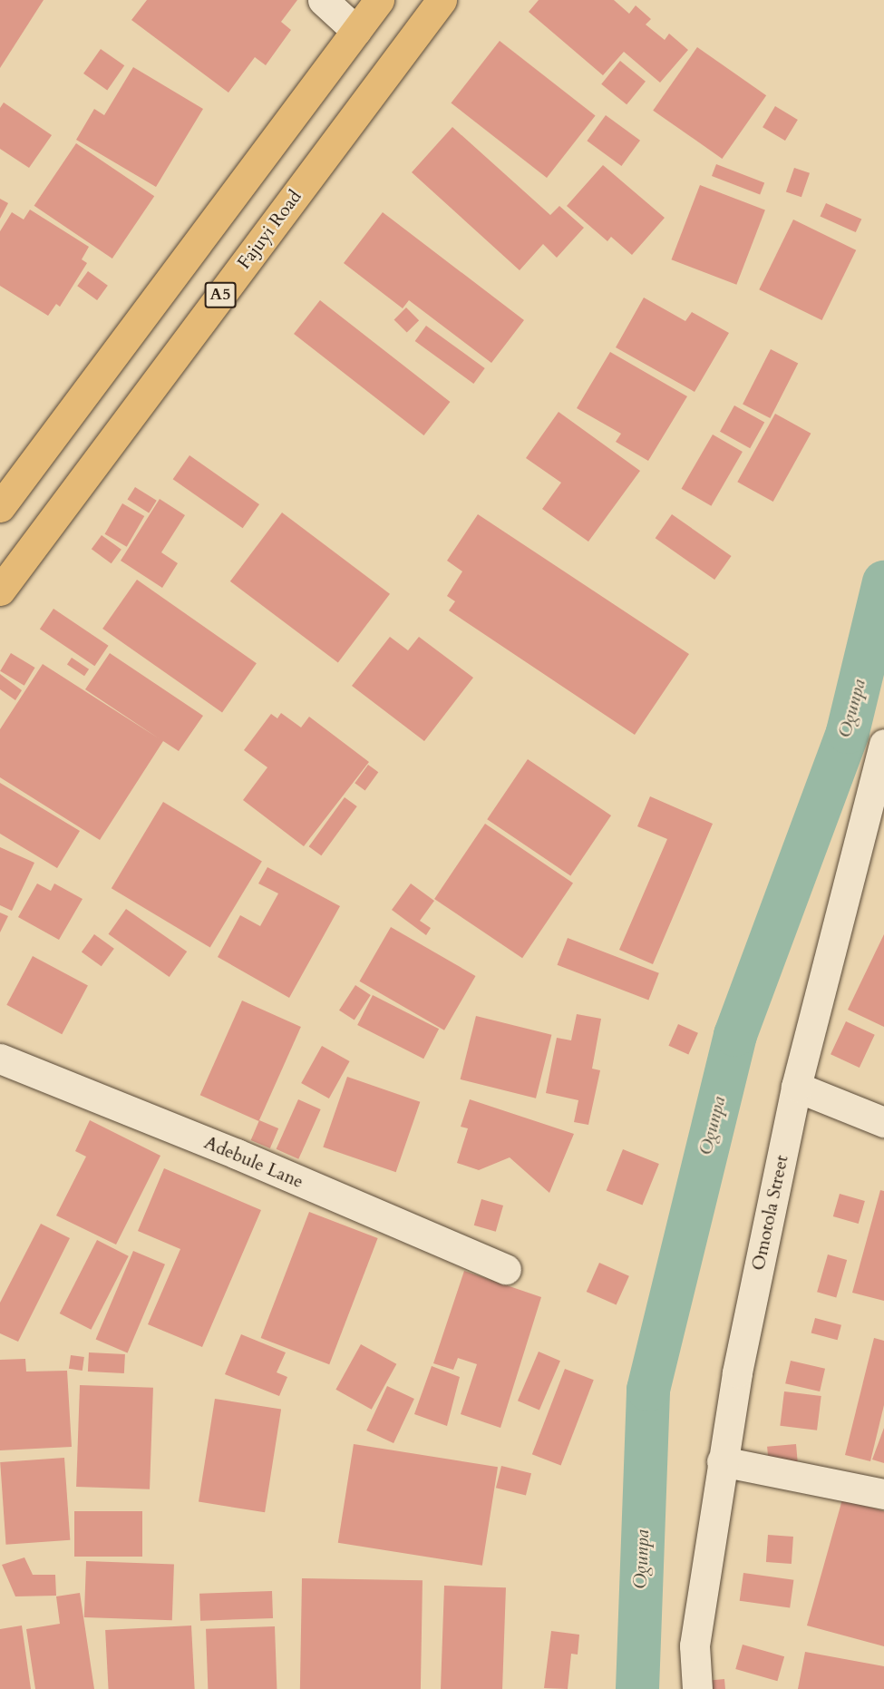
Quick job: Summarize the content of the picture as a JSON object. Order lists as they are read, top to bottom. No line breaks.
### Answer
{"streets":{"highway":["Fajuyi Road","A5"],"street":["Adebule Lane","Omotola Street"]},"water":["Ogunpa"]}
